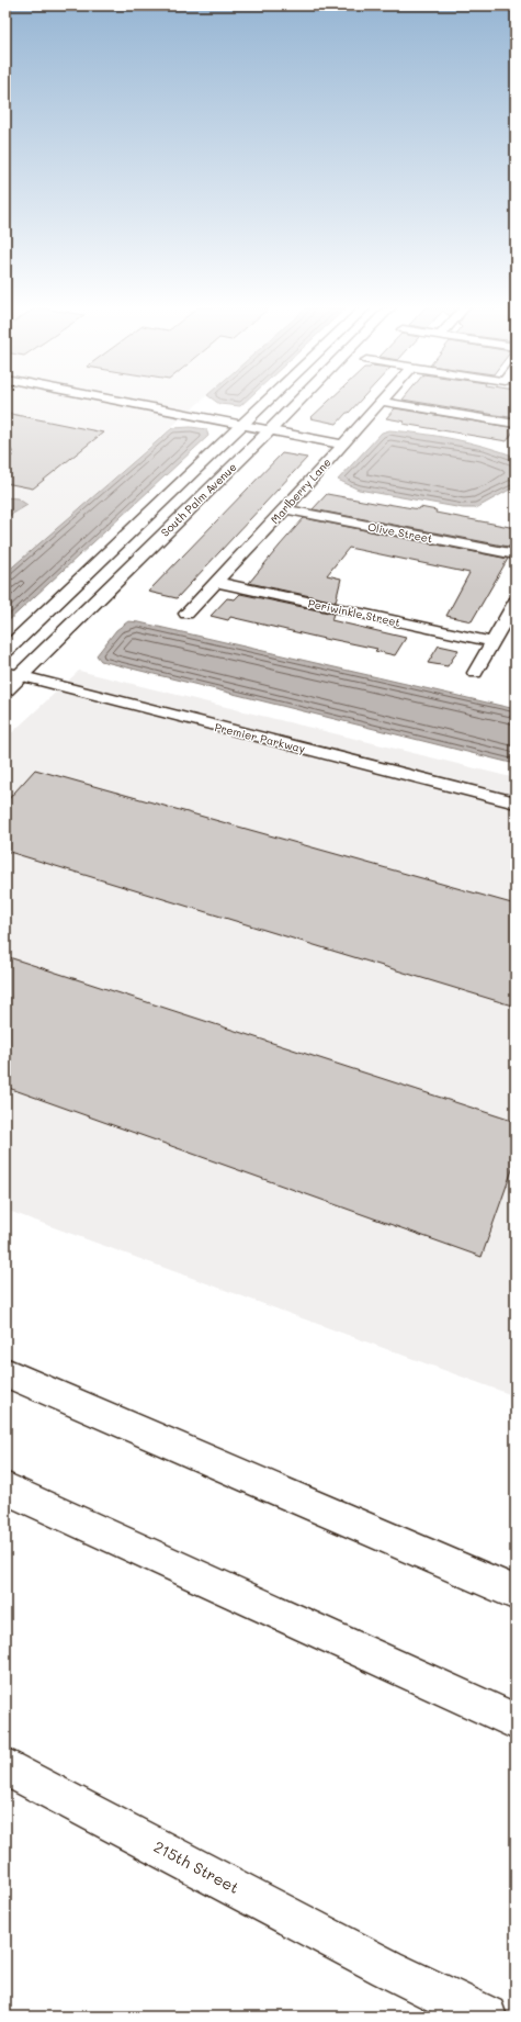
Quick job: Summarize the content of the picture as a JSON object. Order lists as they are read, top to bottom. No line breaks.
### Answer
{"streets":{"main road":["South Palm Avenue","215th Street"],"street":["Marlberry Lane","Olive Street","Periwinkle Street","Premier Parkway"]},"crossings":[["Marlberry Lane","Olive Street"],["Marlberry Lane","Periwinkle Street"],["South Palm Avenue","Premier Parkway"]]}
